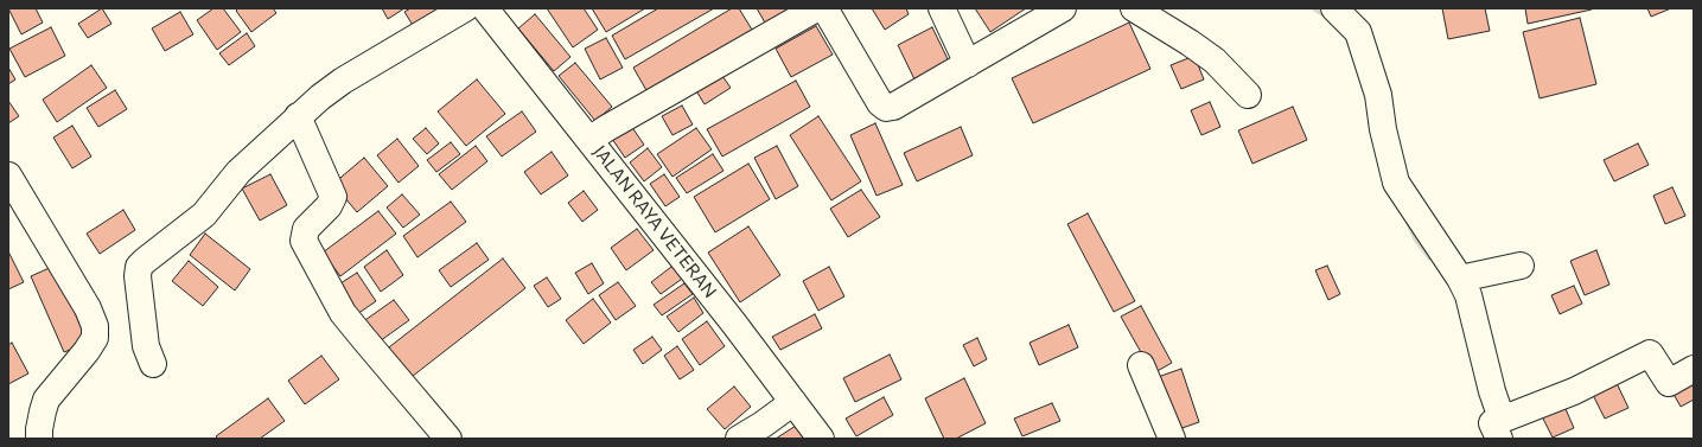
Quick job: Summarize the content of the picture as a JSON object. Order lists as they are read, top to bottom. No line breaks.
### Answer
{"streets":{"street":["JALAN RAYA VETERAN"]}}
